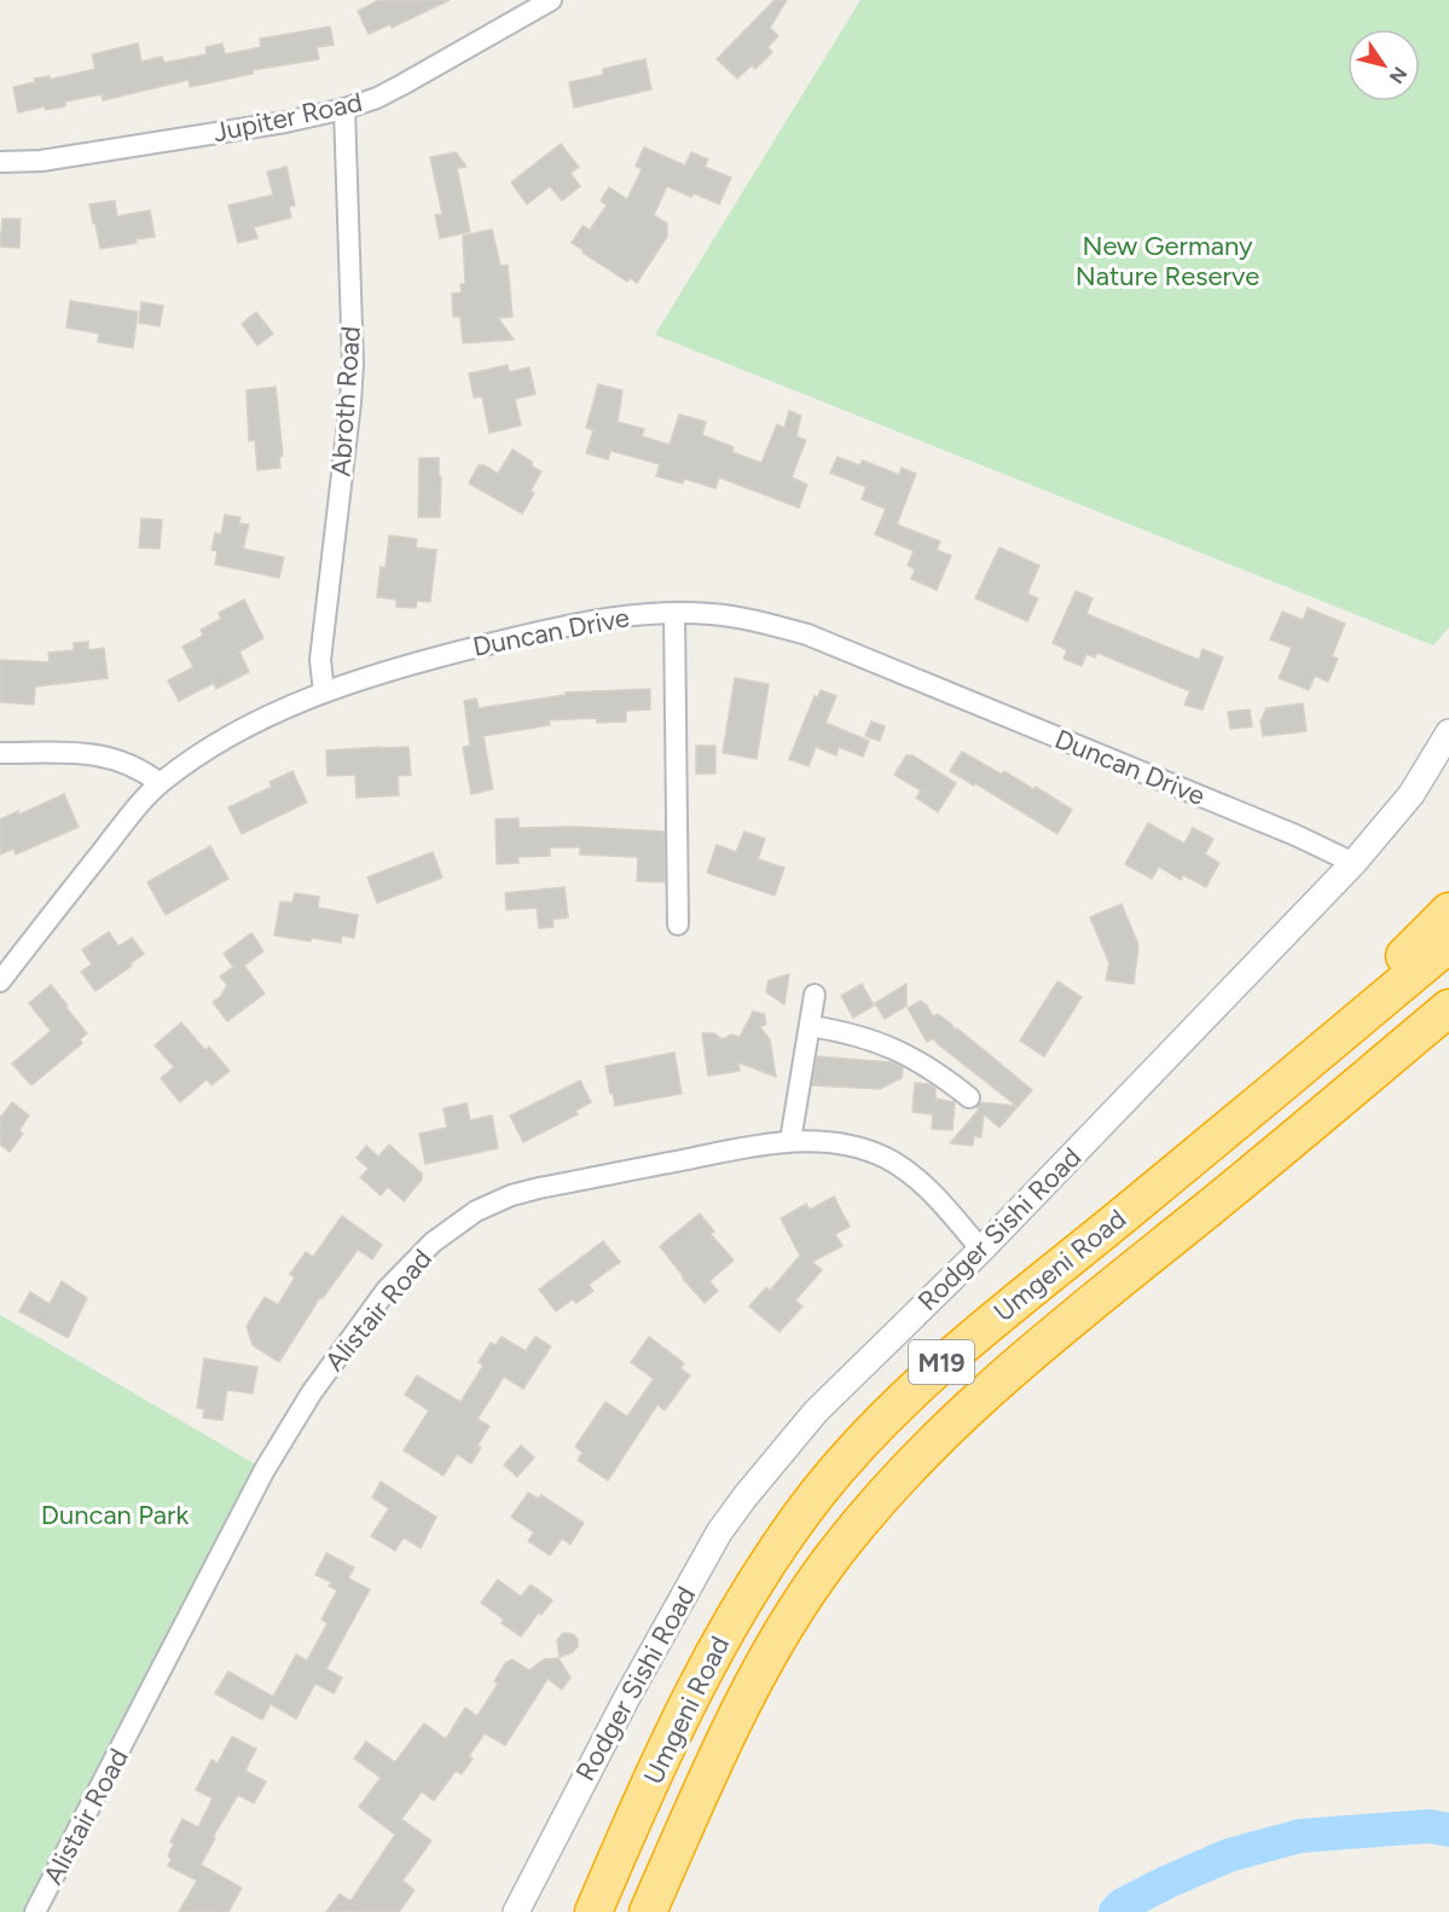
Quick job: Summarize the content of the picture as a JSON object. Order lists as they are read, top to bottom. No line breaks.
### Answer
{"streets":{"highway":["Umgeni Road","M19"],"street":["Jupiter Road","Abroth Road","Duncan Drive","Rodger Sishi Road","Alistair Road"]},"crossings":[["Jupiter Road","Abroth Road"],["Abroth Road","Duncan Drive"],["Duncan Drive","Rodger Sishi Road"],["Rodger Sishi Road","Alistair Road"]],"parks":["New Germany Nature Reserve","Duncan Park"],"north":"bottom right"}
